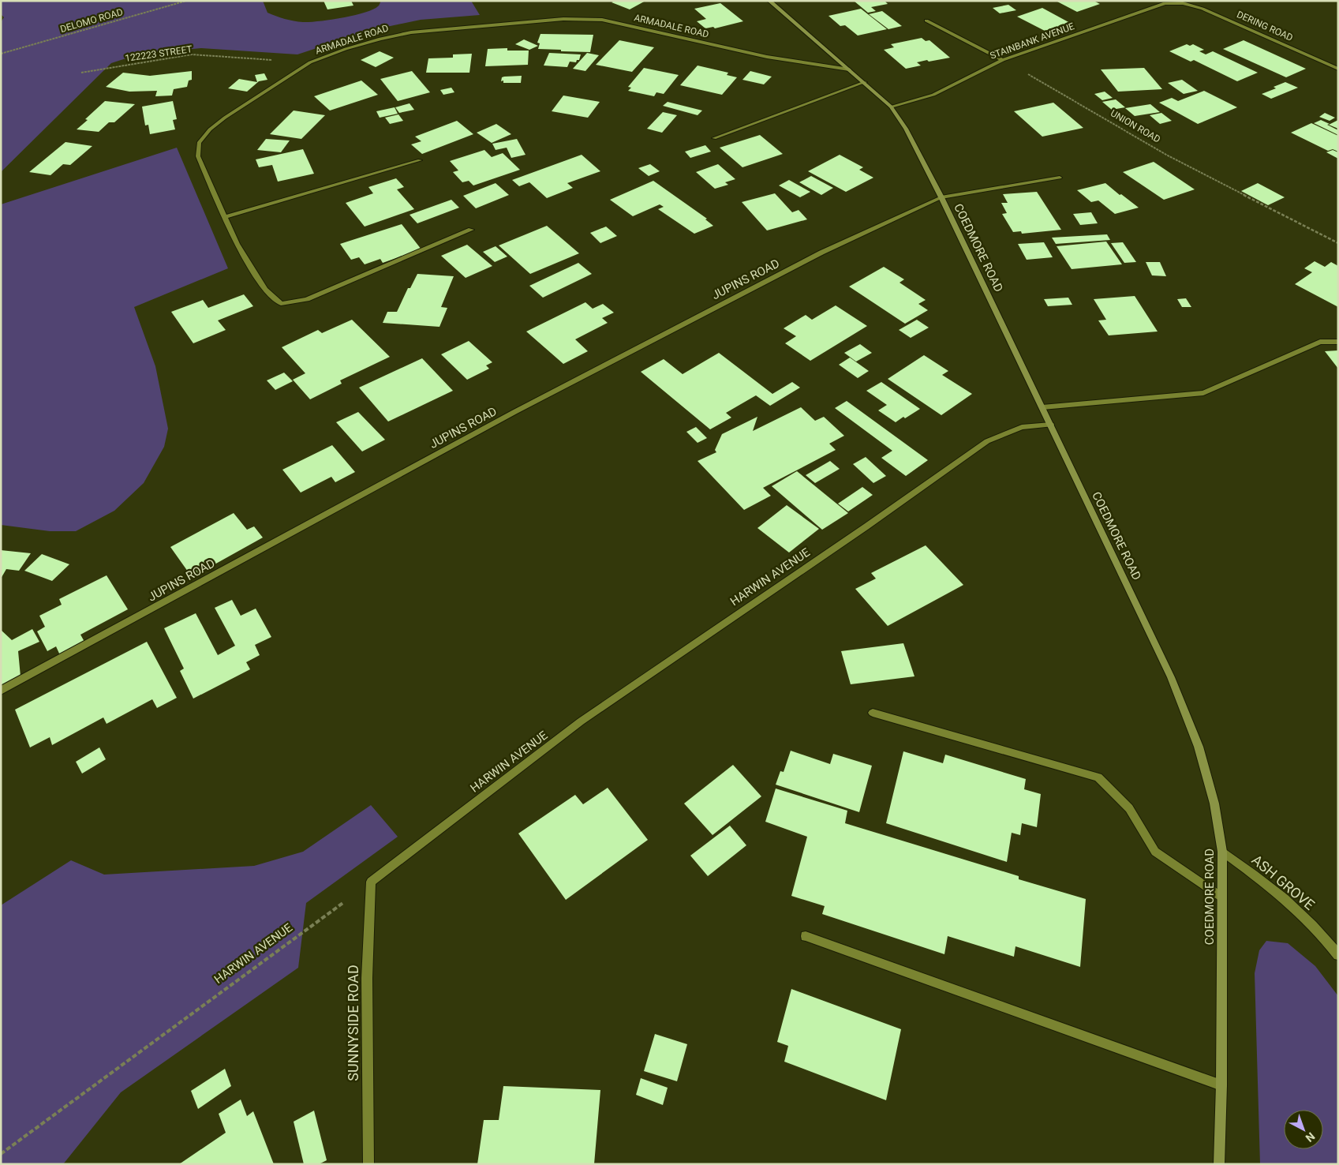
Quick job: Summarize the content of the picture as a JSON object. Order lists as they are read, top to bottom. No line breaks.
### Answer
{"streets":{"street":["ARMADALE ROAD","DERING ROAD","STAINBANK AVENUE","COEDMORE ROAD","JUPINS ROAD","HARWIN AVENUE","ASH GROVE","SUNNYSIDE ROAD"],"path":["DELOMO ROAD","122223 STREET","UNION ROAD"]},"crossings":[["ARMADALE ROAD","122223 STREET"],["ARMADALE ROAD","COEDMORE ROAD"],["DERING ROAD","STAINBANK AVENUE"],["STAINBANK AVENUE","UNION ROAD"],["STAINBANK AVENUE","COEDMORE ROAD"],["COEDMORE ROAD","JUPINS ROAD"],["COEDMORE ROAD","HARWIN AVENUE"],["COEDMORE ROAD","ASH GROVE"],["HARWIN AVENUE","SUNNYSIDE ROAD"]],"north":"bottom right"}
